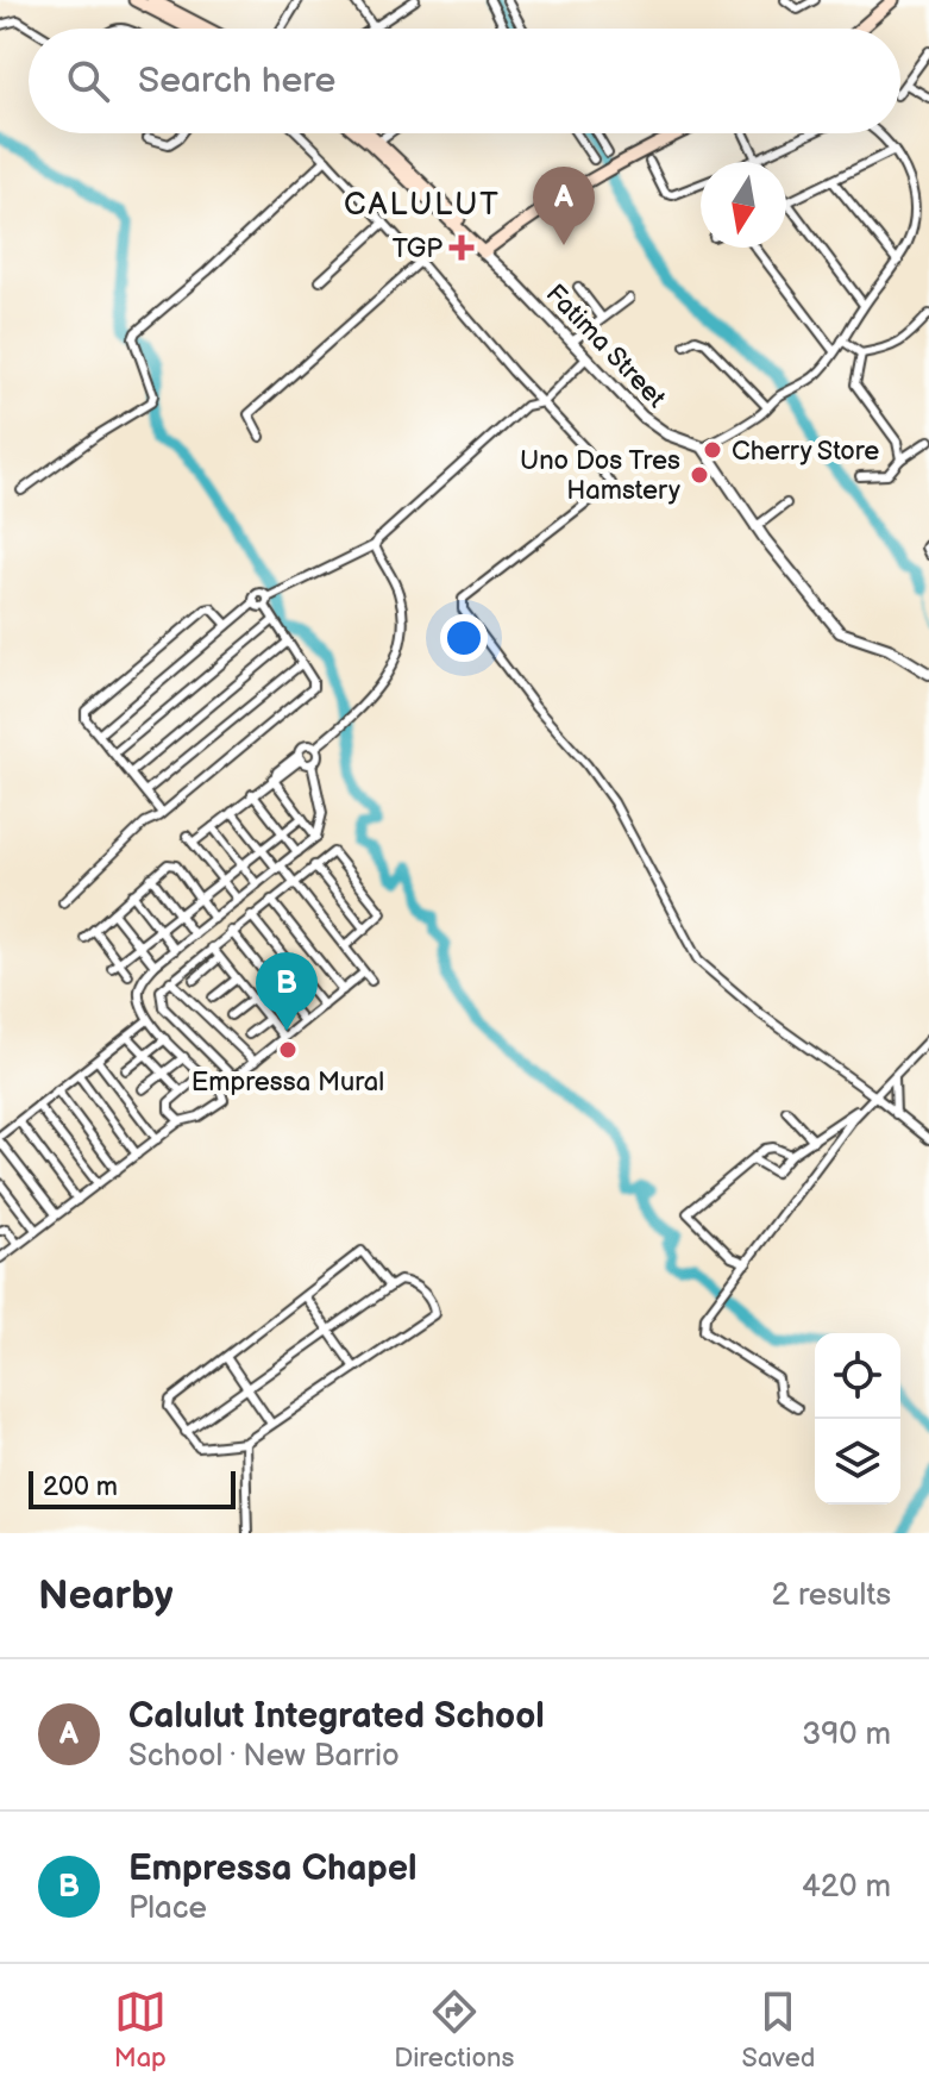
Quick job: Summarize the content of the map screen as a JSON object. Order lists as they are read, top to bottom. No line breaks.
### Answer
{"streets":{"street":["Fatima Street"]},"districts":["CALULUT"],"places":{"health":["TGP"],"other":["Cherry Store","Uno Dos Tres Hamstery","Empressa Mural"]},"scale_bar":"200 m","north":"bottom","page":{"search":"Search here","pins":["A","B"],"scale":"200 m","heading":["Nearby","2 results"],"list":[{"mark":"A","name":"Calulut Integrated School","note":"School · New Barrio","value":"390 m"},{"mark":"B","name":"Empressa Chapel","note":"Place","value":"420 m"}],"nav":["Map","Directions","Saved"]}}
